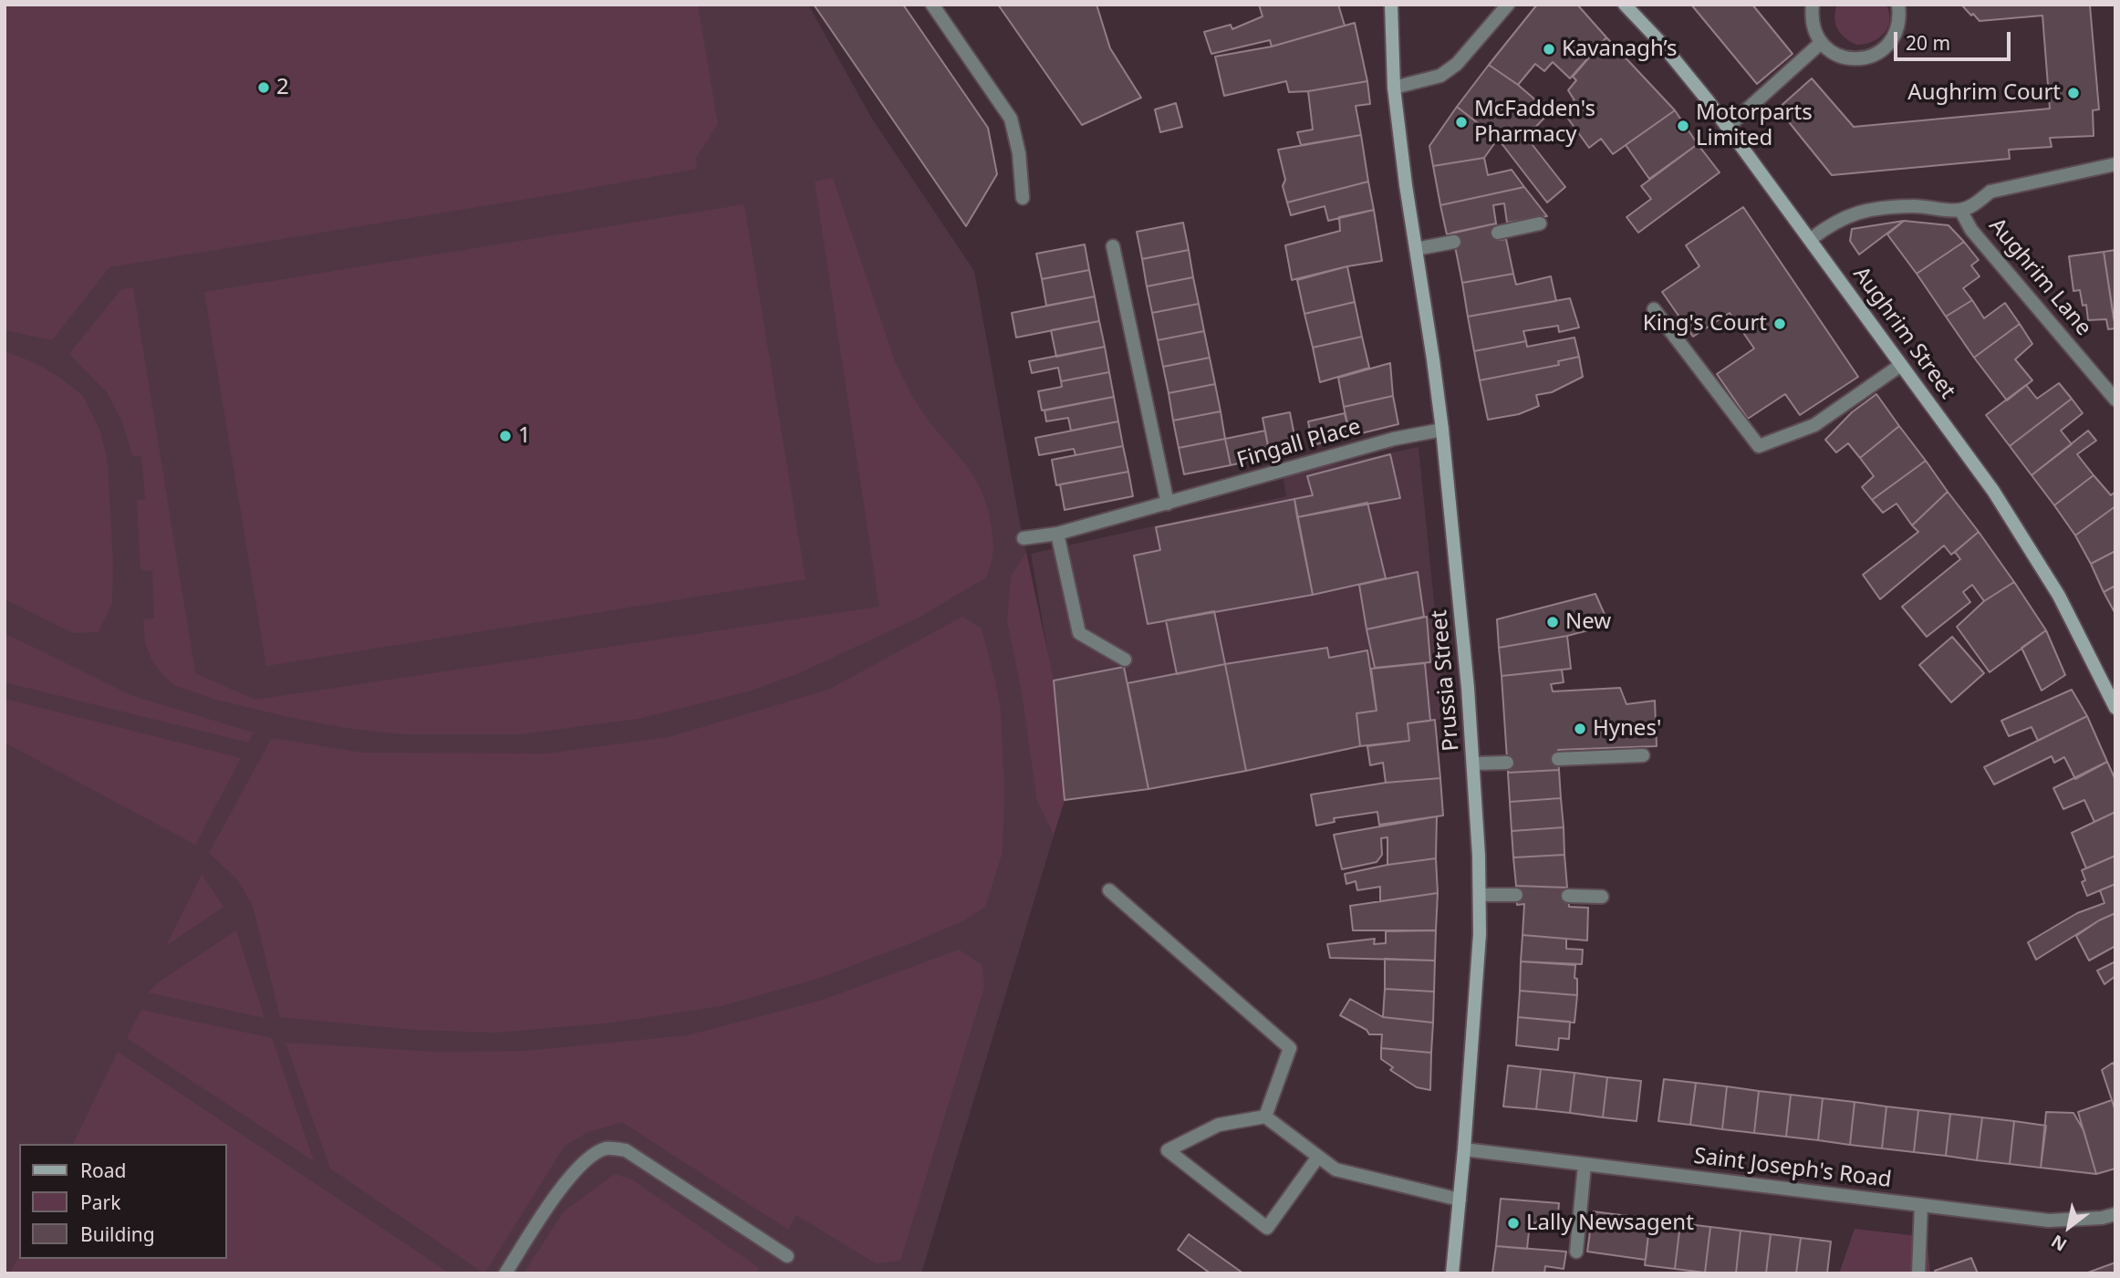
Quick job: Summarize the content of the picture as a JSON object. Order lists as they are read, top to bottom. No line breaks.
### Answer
{"streets":{"main road":["Aughrim Street","Prussia Street"],"street":["Aughrim Lane","Fingall Place","Saint Joseph's Road"]},"crossings":[["Aughrim Lane","Aughrim Street"],["Fingall Place","Prussia Street"],["Prussia Street","Saint Joseph's Road"]],"places":["Kavanagh’s","2","Aughrim Court","McFadden's Pharmacy","Motorparts Limited","King's Court","1","New","Hynes'","Lally Newsagent"],"legend":["Road","Park","Building"],"scale_bar":"20 m","north":"bottom left"}
